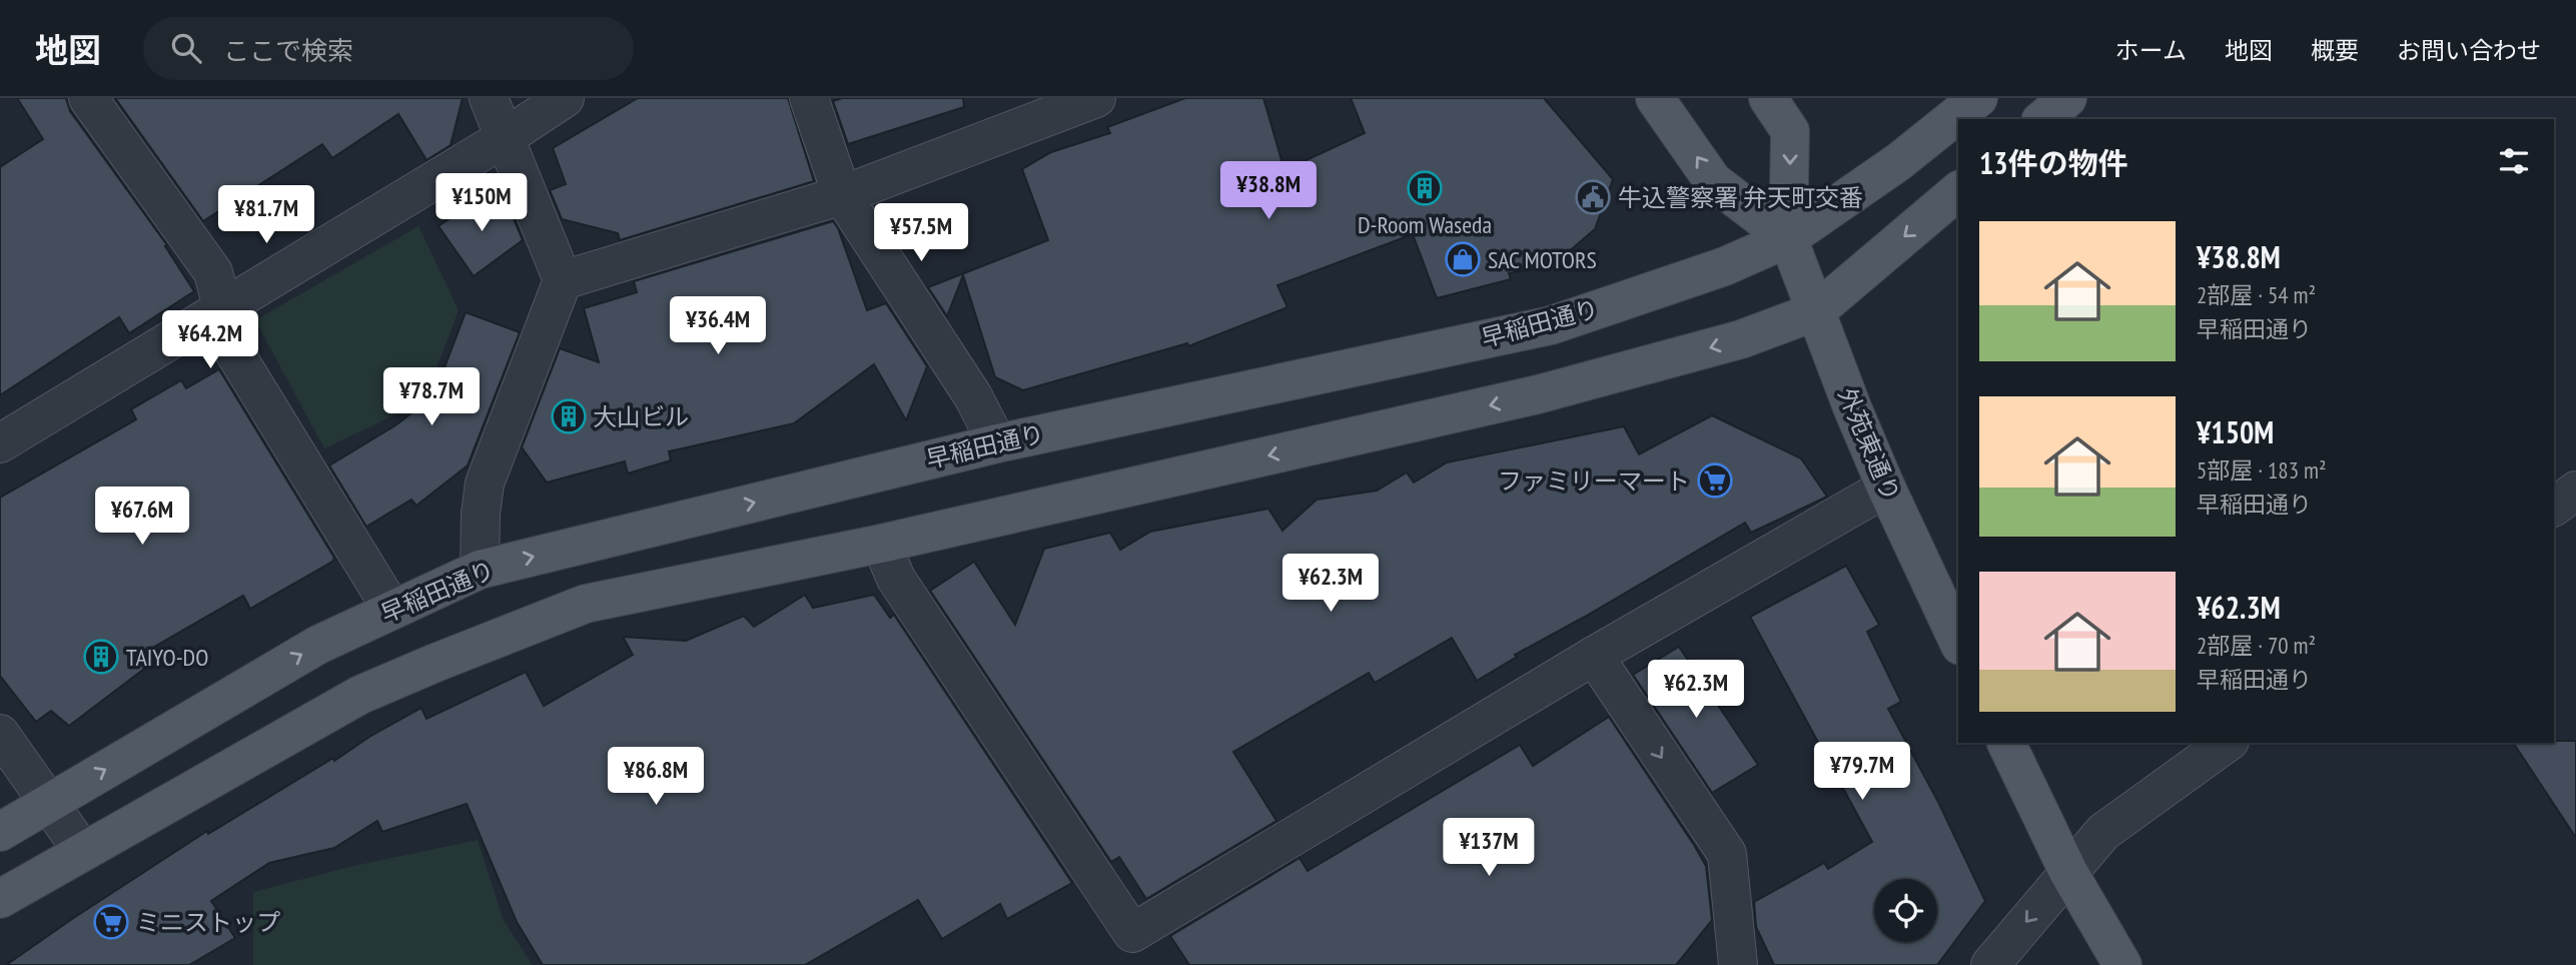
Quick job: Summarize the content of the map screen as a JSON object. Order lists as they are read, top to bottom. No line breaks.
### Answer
{"streets":{"main road":["早稲田通り","外苑東通り"]},"crossings":[["早稲田通り","外苑東通り"]],"places":{"building":["D-Room Waseda","大山ビル","TAIYO-DO"],"public building":["牛込警察署 弁天町交番"],"shop":["SAC MOTORS"],"supermarket":["ファミリーマート","ミニストップ"]},"page":{"header":"地図","search":"ここで検索","nav":["ホーム","地図","概要","お問い合わせ"],"heading":"13件の物件","price":["¥38.8M","¥150M","¥81.7M","¥57.5M","¥36.4M","¥64.2M","¥78.7M","¥67.6M","¥62.3M","¥62.3M","¥79.7M","¥86.8M","¥137M"],"list":[{"name":"¥38.8M","note":"2部屋 · 54 m² · 早稲田通り"},{"name":"¥150M","note":"5部屋 · 183 m² · 早稲田通り"},{"name":"¥62.3M","note":"2部屋 · 70 m² · 早稲田通り"}]}}
